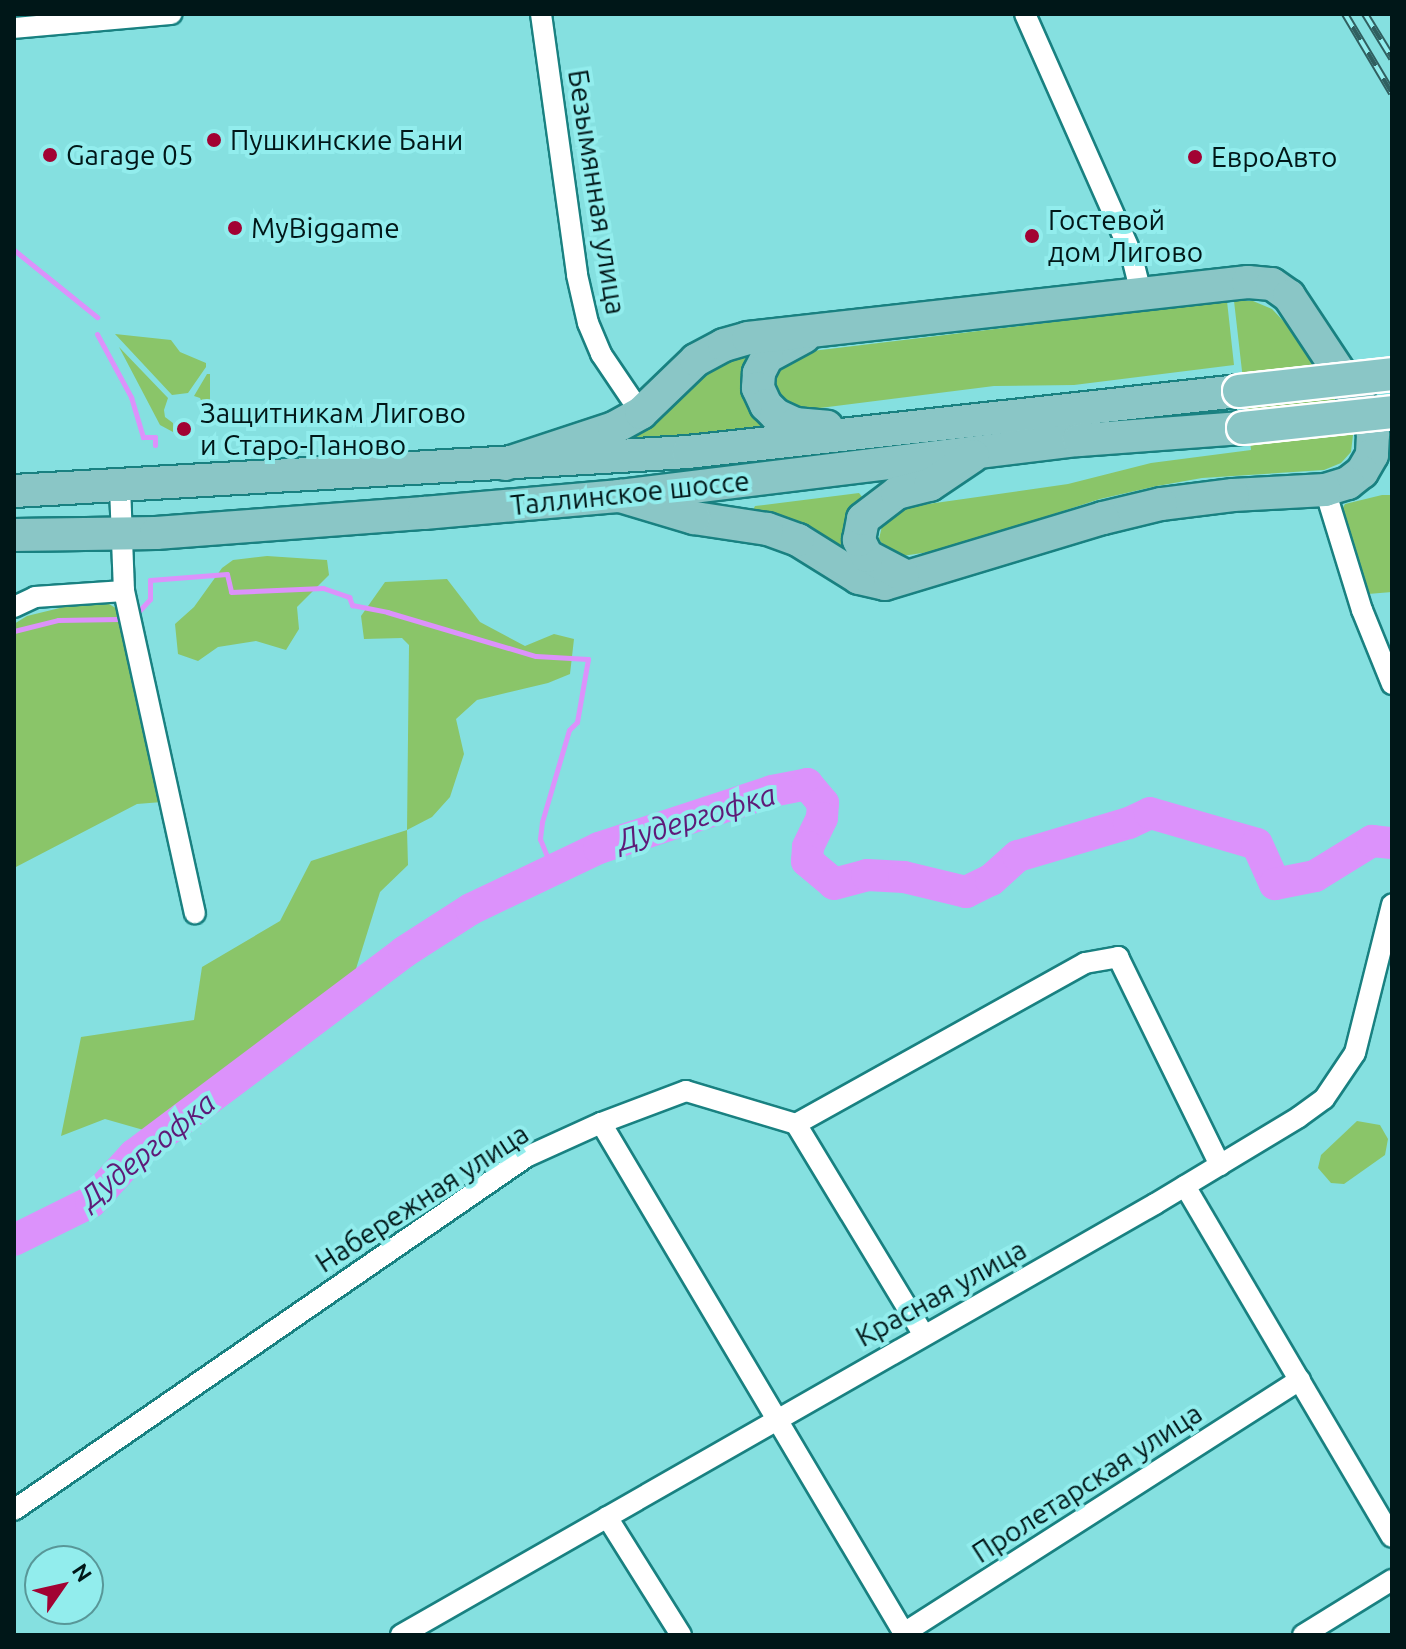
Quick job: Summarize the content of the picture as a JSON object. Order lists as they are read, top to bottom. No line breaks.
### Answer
{"streets":{"main road":["Таллинское шоссе"],"street":["Безымянная улица","Набережная улица","Красная улица","Пролетарская улица"]},"water":["Дудергофка"],"places":["Пушкинские Бани","Garage 05","ЕвроАвто","MyBiggame","Гостевой дом Лигово","Защитникам Лигово и Старо-Паново"],"north":"top right"}
